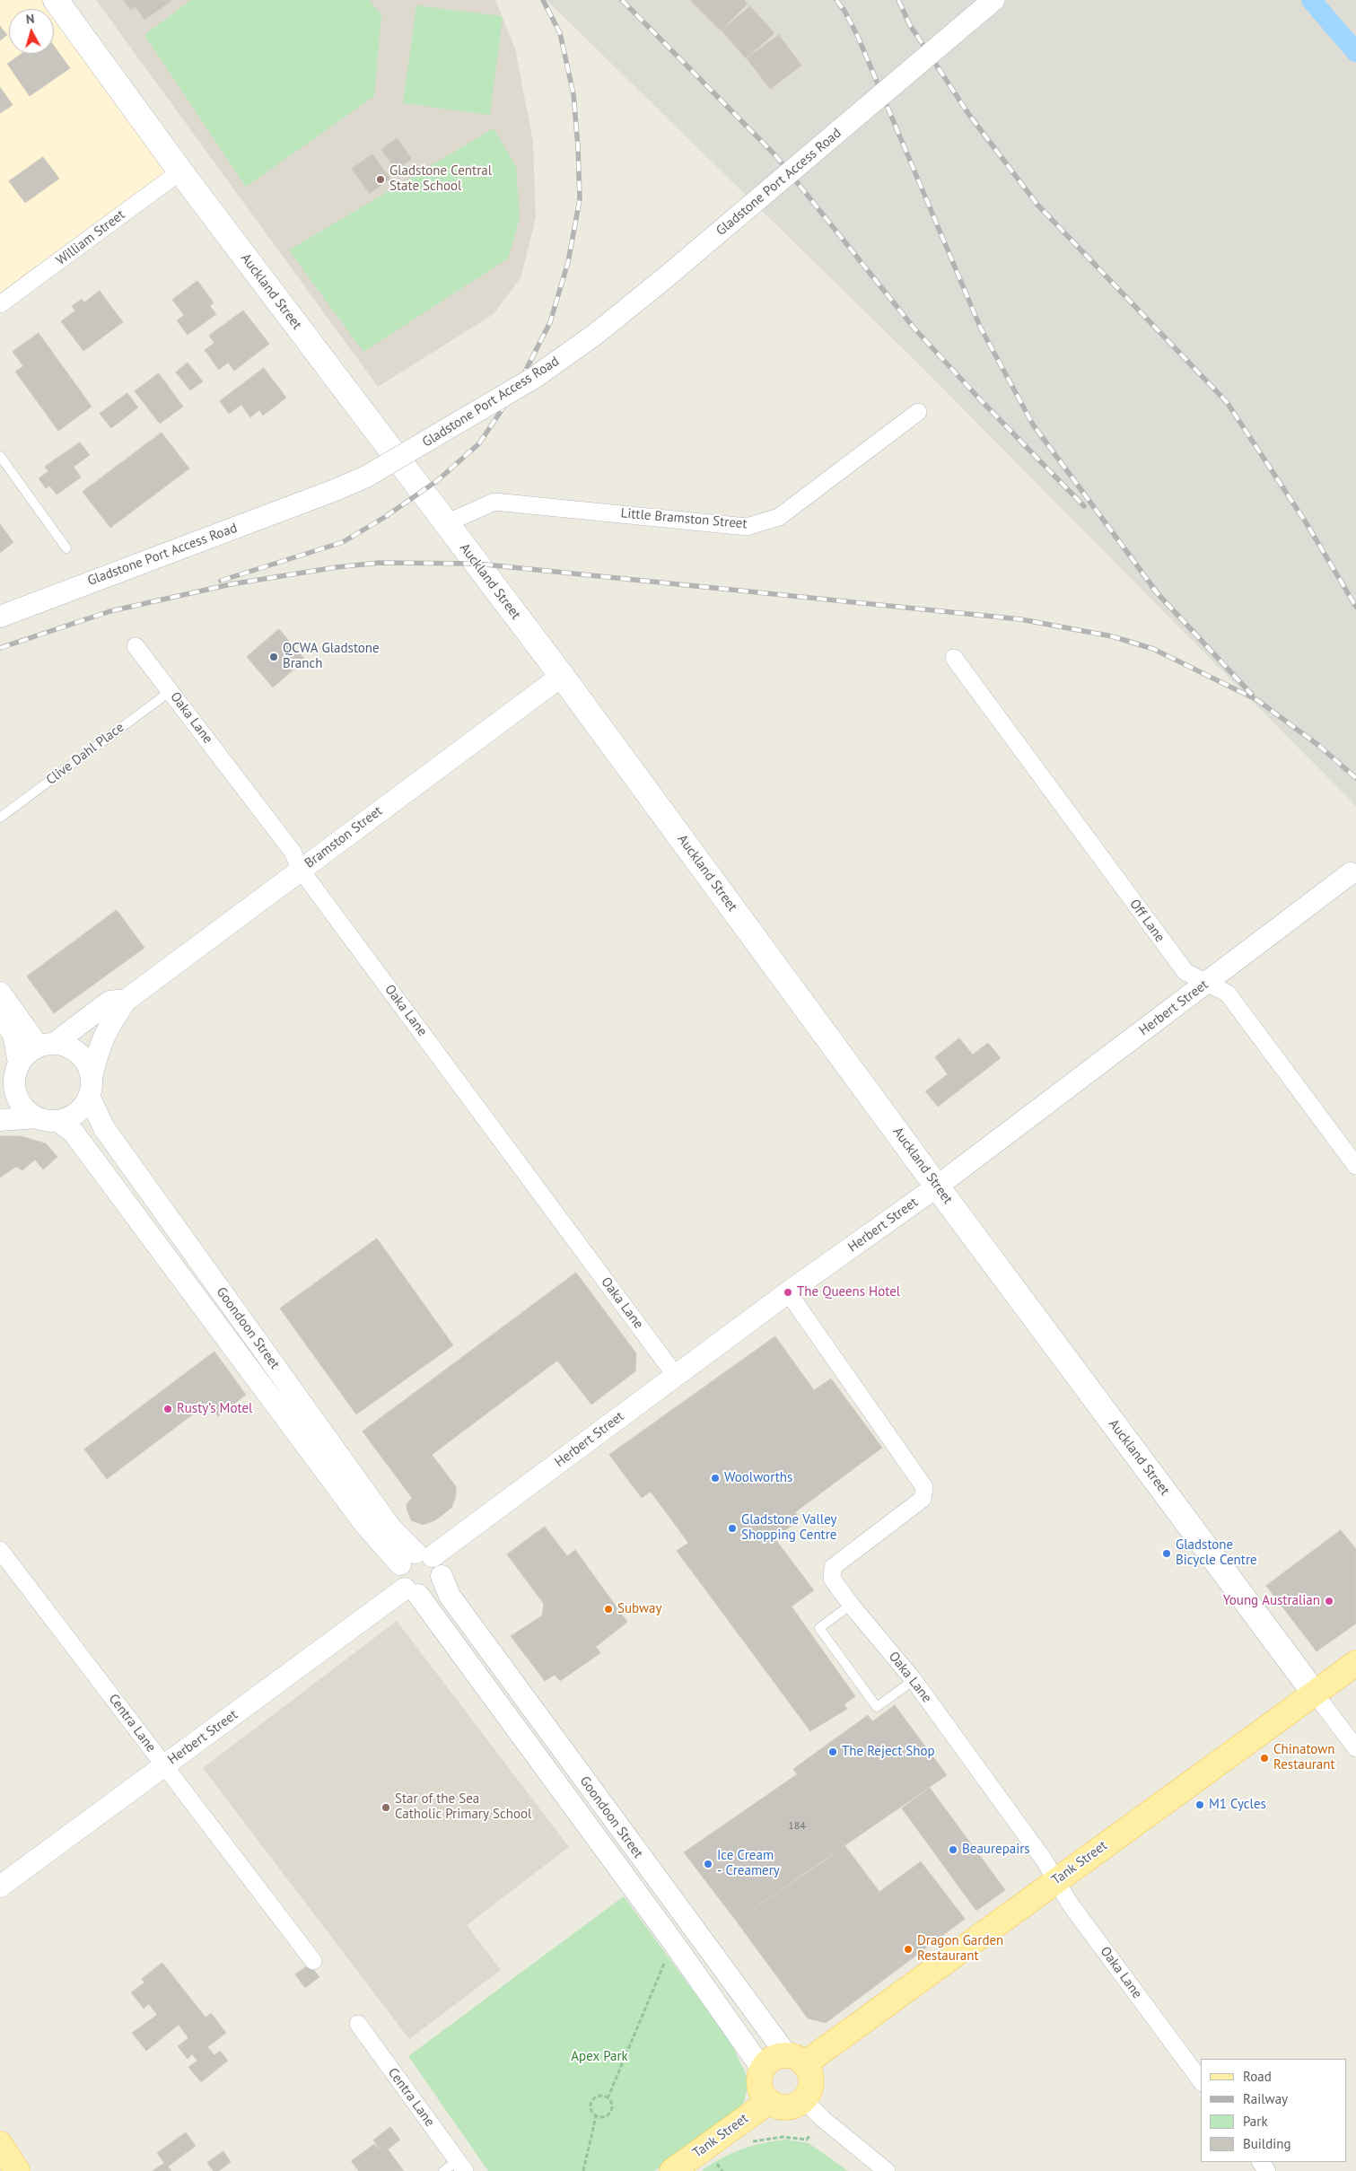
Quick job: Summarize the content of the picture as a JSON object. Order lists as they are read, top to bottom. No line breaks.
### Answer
{"streets":{"main road":["Auckland Street","Tank Street"],"street":["Gladstone Port Access Road","William Street","Little Bramston Street","Oaka Lane","Bramston Street","Off Lane","Herbert Street","Goondoon Street","Centra Lane"],"lane":["Clive Dahl Place"]},"crossings":[["William Street","Auckland Street"],["Auckland Street","Little Bramston Street"],["Auckland Street","Bramston Street"],["Auckland Street","Herbert Street"],["Auckland Street","Tank Street"],["Oaka Lane","Clive Dahl Place"],["Oaka Lane","Bramston Street"],["Oaka Lane","Herbert Street"],["Oaka Lane","Tank Street"],["Bramston Street","Goondoon Street"],["Off Lane","Herbert Street"],["Herbert Street","Goondoon Street"],["Herbert Street","Centra Lane"],["Goondoon Street","Tank Street"]],"parks":["Apex Park"],"places":["Gladstone Central State School","QCWA Gladstone Branch","The Queens Hotel","Rusty’s Motel","Woolworths","Gladstone Valley Shopping Centre","Gladstone Bicycle Centre","Young Australian","Subway","The Reject Shop","Chinatown Restaurant","M1 Cycles","Star of the Sea Catholic Primary School","Beaurepairs","Ice Cream - Creamery","Dragon Garden Restaurant"],"house_numbers":["184"],"legend":["Road","Railway","Park","Building"],"north":"top"}
